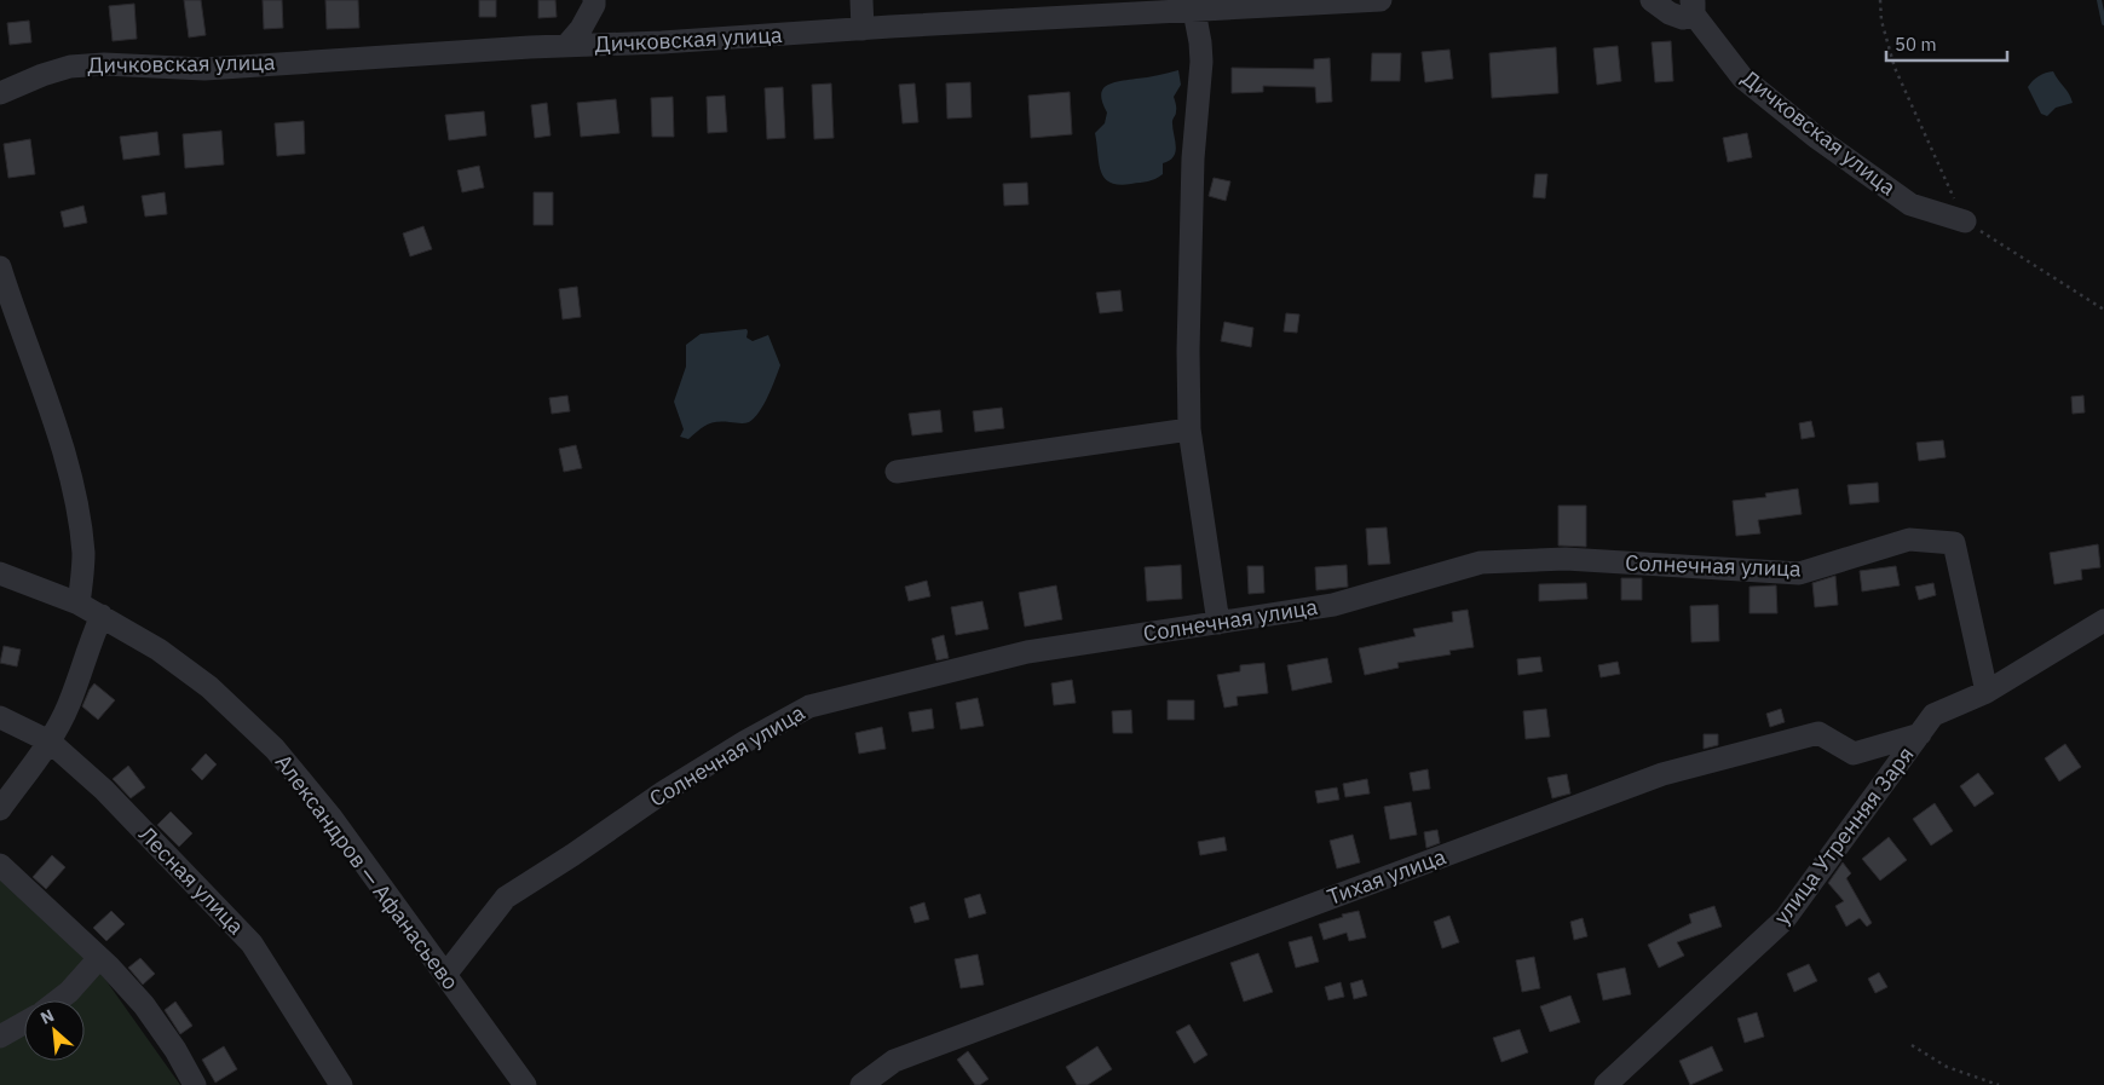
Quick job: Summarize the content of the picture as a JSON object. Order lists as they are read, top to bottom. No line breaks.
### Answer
{"streets":{"street":["Дичковская улица","Солнечная улица","улица Утренняя Заря","Александров — Афанасьево","Тихая улица","Лесная улица"]},"crossings":[["Солнечная улица","улица Утренняя Заря"],["Солнечная улица","Александров — Афанасьево"],["улица Утренняя Заря","Тихая улица"]],"scale_bar":"50 m","north":"top left"}
